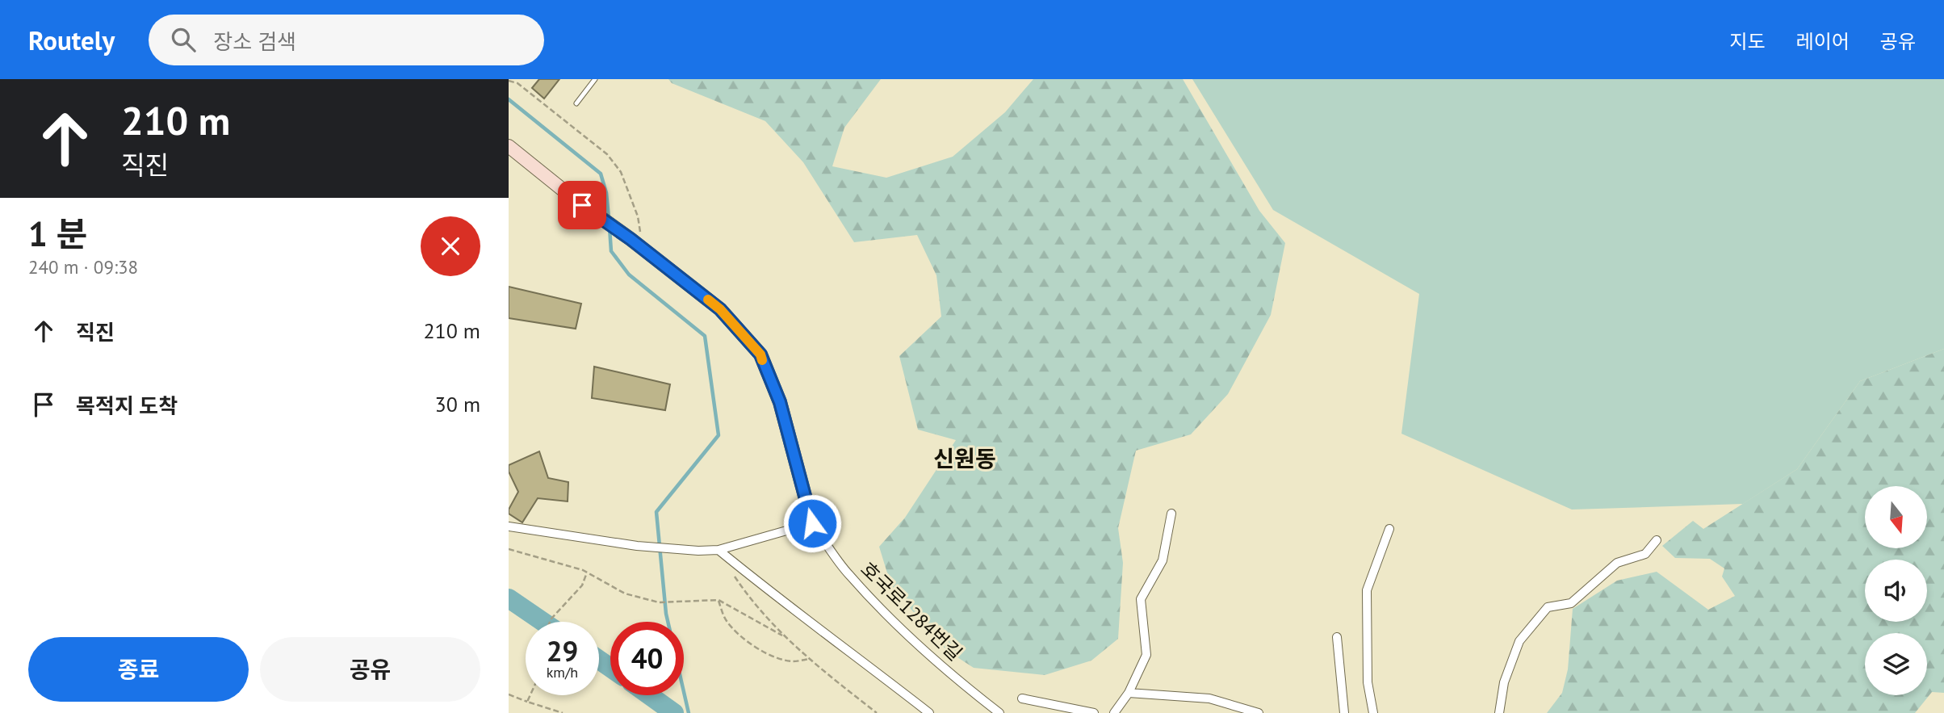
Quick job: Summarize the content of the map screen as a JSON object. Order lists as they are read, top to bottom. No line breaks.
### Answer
{"streets":{"street":["호국로1284번길"]},"districts":["신원동"],"north":"bottom","page":{"header":"Routely","search":"장소 검색","nav":["지도","레이어","공유"],"turn":["210 m","직진"],"heading":["1 분","240 m · 09:38"],"list":[{"name":"직진","value":"210 m"},{"name":"목적지 도착","value":"30 m"}],"speed":"29 km/h","limit":"40","buttons":["종료","공유"]}}
